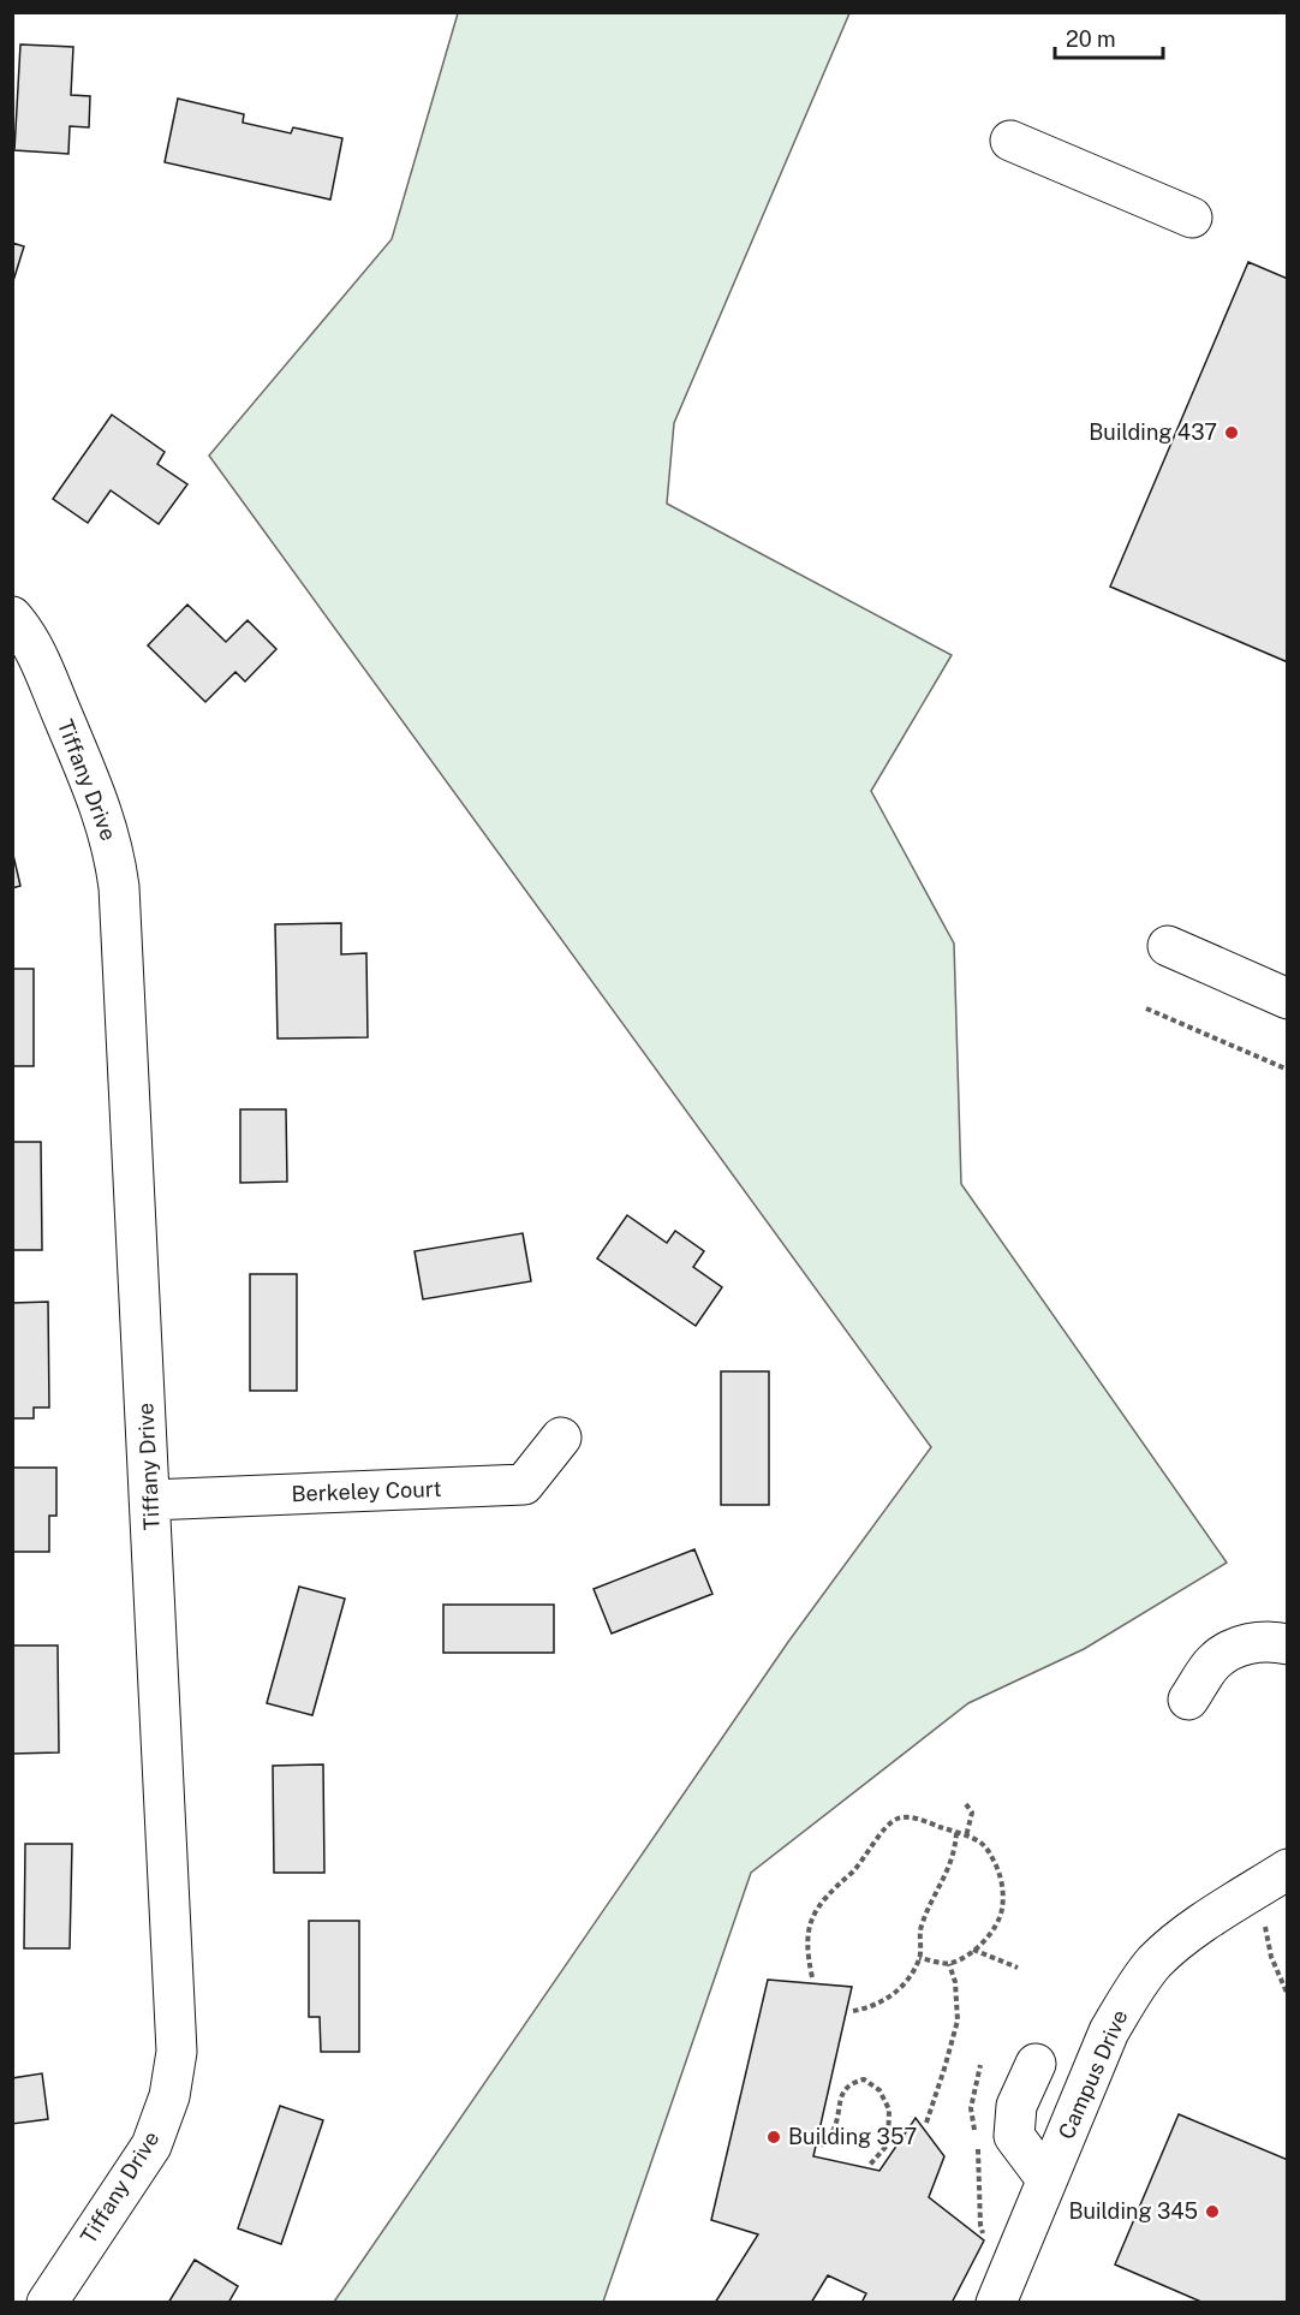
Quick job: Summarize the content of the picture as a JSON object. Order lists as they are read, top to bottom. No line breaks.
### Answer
{"streets":{"street":["Tiffany Drive","Berkeley Court","Campus Drive"]},"crossings":[["Tiffany Drive","Berkeley Court"]],"places":["Building 437","Building 357","Building 345"],"scale_bar":"20 m"}
